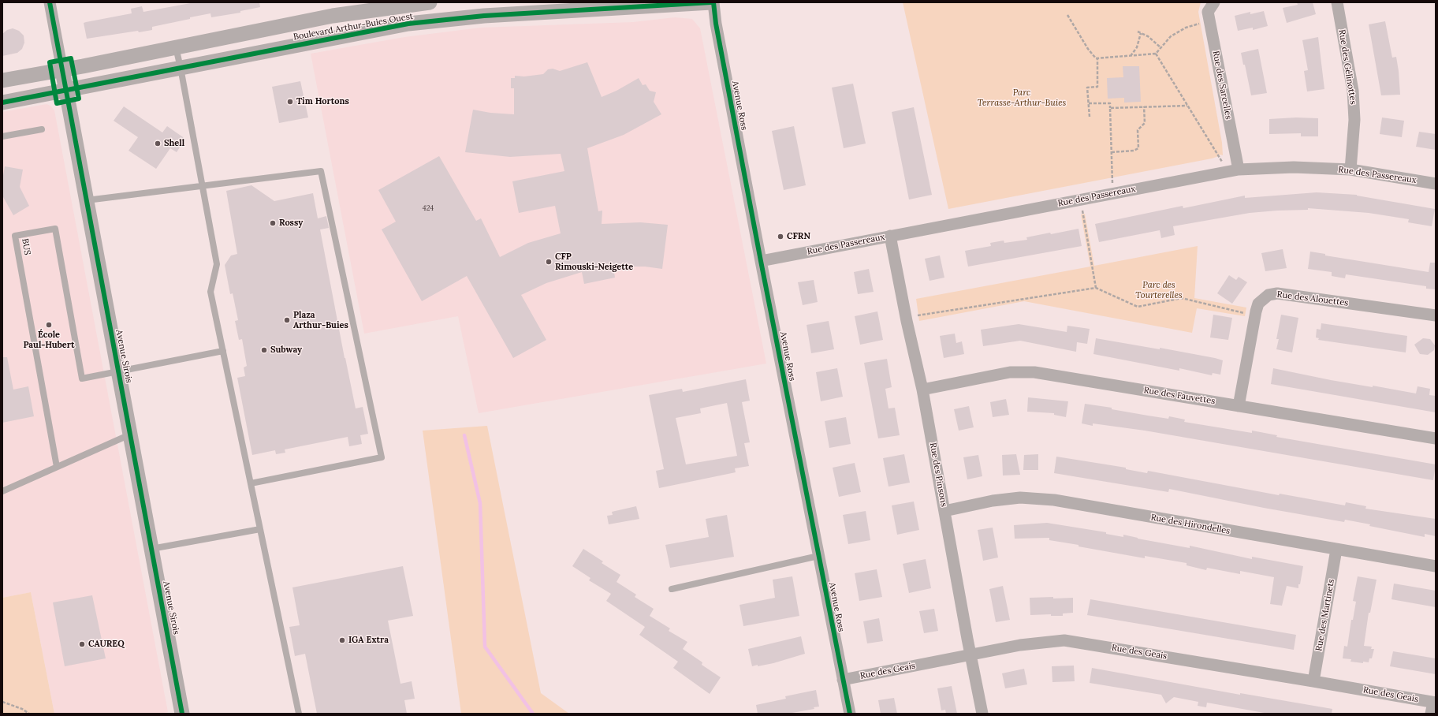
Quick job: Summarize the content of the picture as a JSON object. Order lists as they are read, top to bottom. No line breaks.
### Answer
{"streets":{"street":["Boulevard Arthur-Buies Ouest","Rue des Gélinottes","Rue des Sarcelles","Avenue Ross","Rue des Passereaux","Rue des Alouettes","Avenue Sirois","Rue des Fauvettes","Rue des Pinsons","Rue des Hirondelles","Rue des Martinets","Rue des Geais"],"lane":["BUS"]},"crossings":[["Boulevard Arthur-Buies Ouest","Avenue Sirois"],["Rue des Gélinottes","Rue des Passereaux"],["Rue des Sarcelles","Rue des Passereaux"],["Avenue Ross","Rue des Passereaux"],["Avenue Ross","Rue des Geais"],["Rue des Passereaux","Rue des Pinsons"],["BUS","Avenue Sirois"],["Rue des Alouettes","Rue des Fauvettes"],["Rue des Fauvettes","Rue des Pinsons"],["Rue des Pinsons","Rue des Hirondelles"],["Rue des Pinsons","Rue des Geais"],["Rue des Hirondelles","Rue des Martinets"],["Rue des Martinets","Rue des Geais"]],"parks":["Parc Terrasse-Arthur-Buies","Parc des Tourterelles"],"places":["Tim Hortons","Shell","Rossy","CFRN","CFP Rimouski-Neigette","Plaza Arthur-Buies","École Paul-Hubert","Subway","IGA Extra","CAUREQ"],"house_numbers":["424"]}
